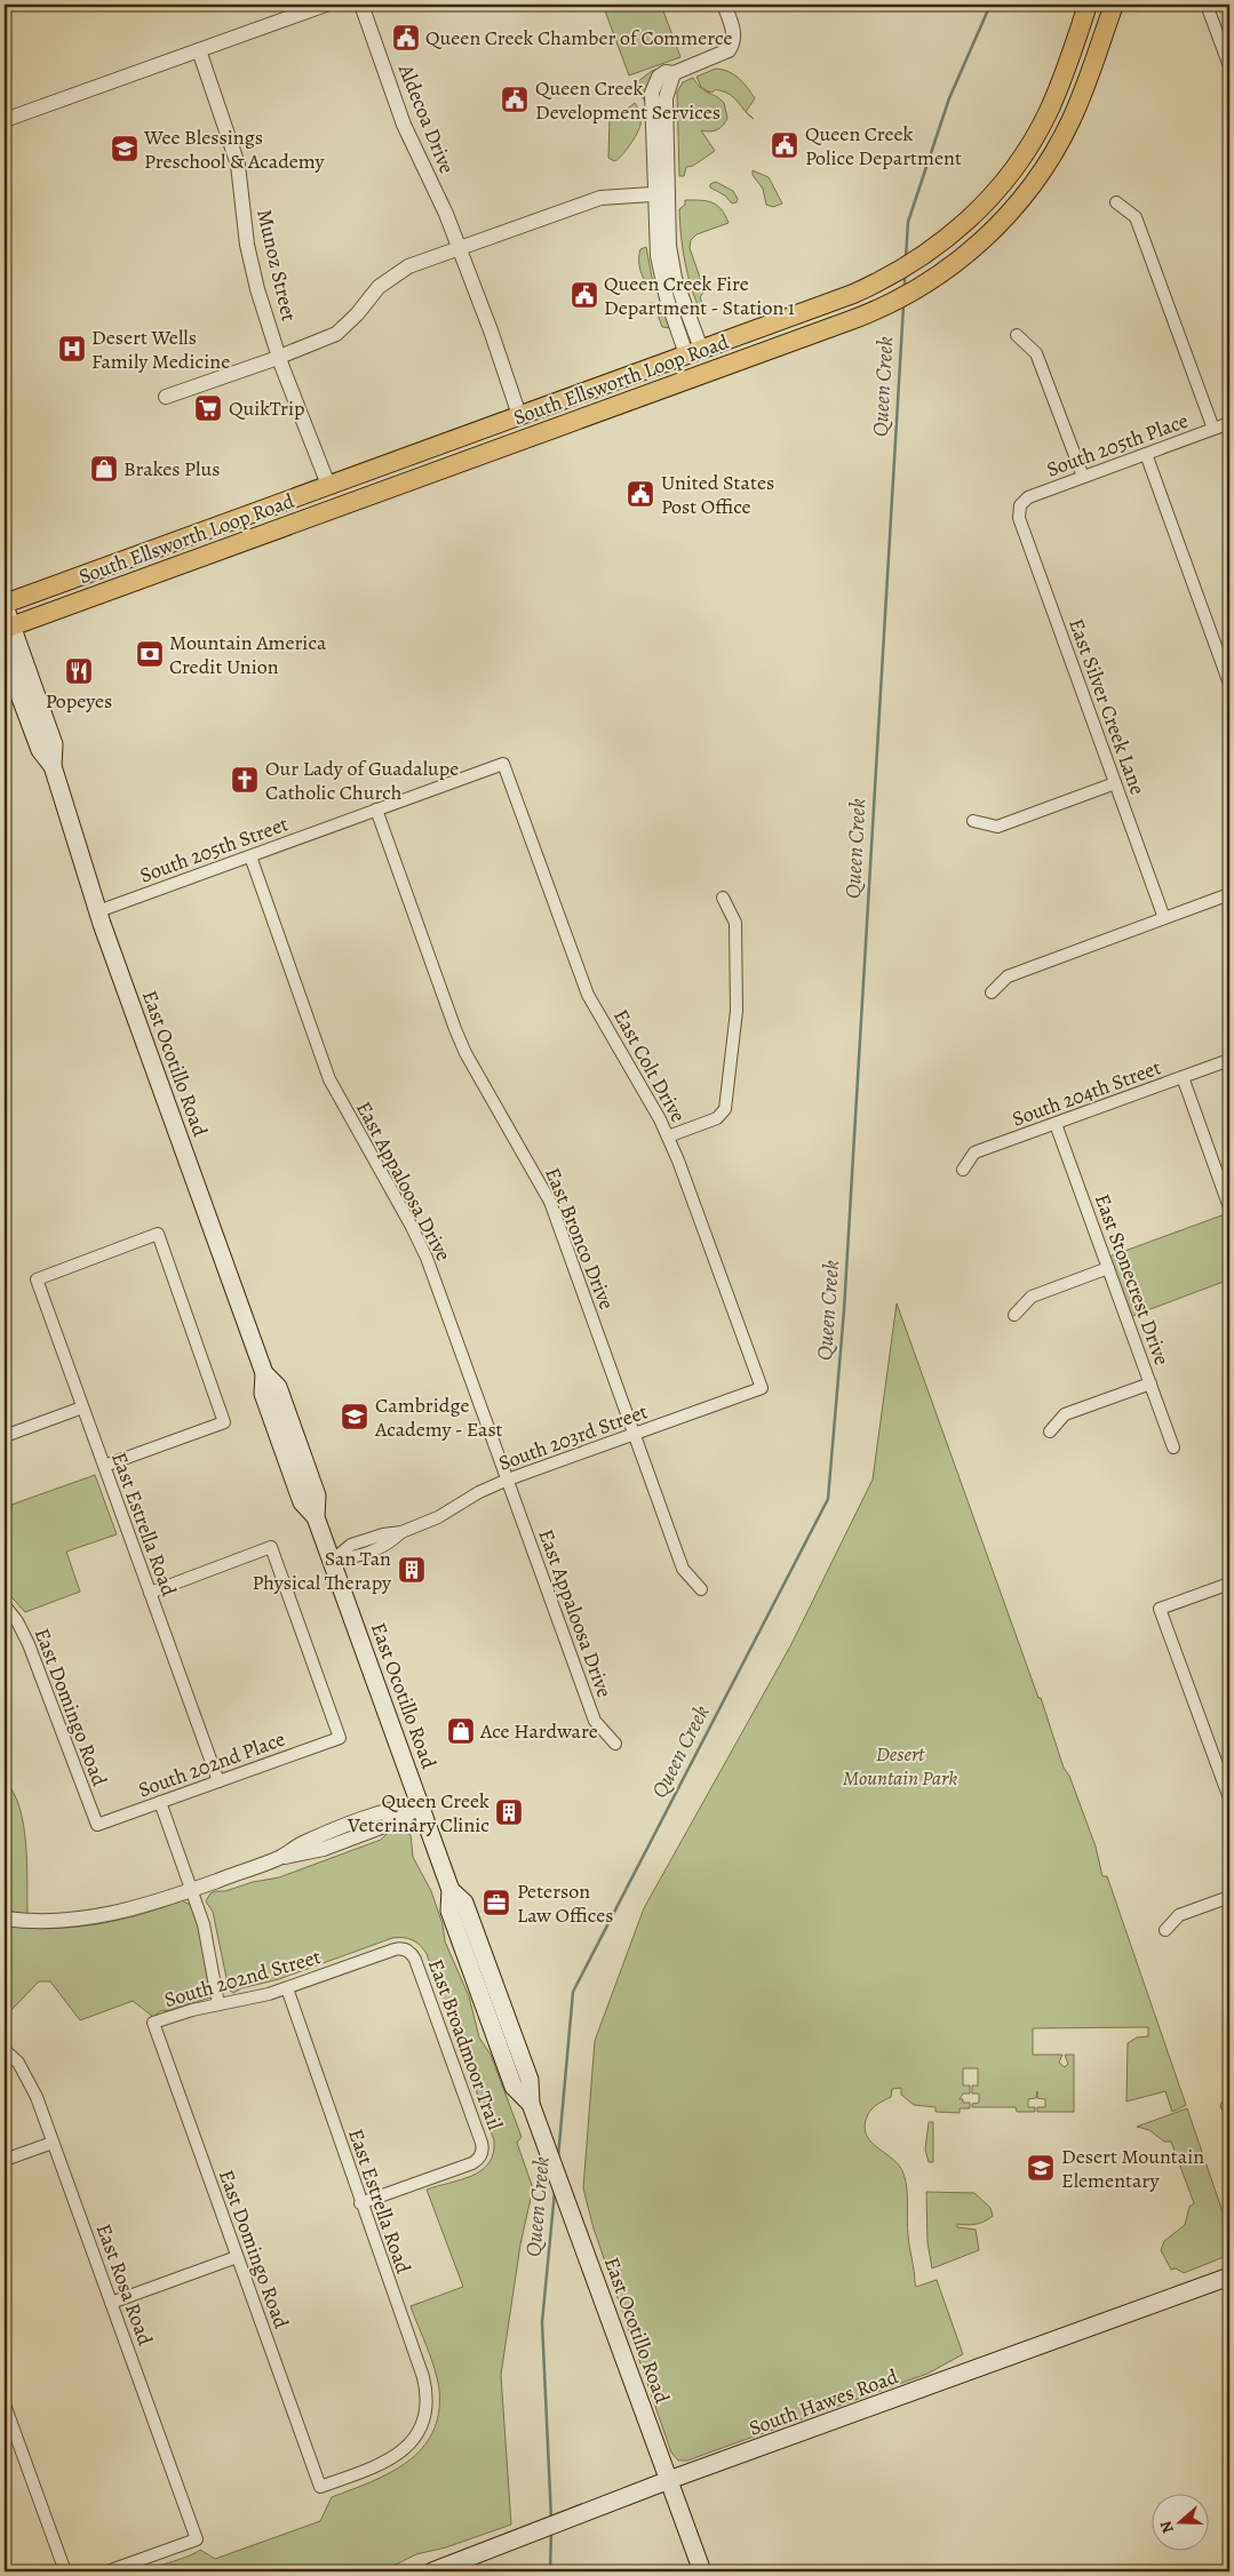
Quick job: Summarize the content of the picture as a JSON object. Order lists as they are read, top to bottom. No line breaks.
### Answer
{"streets":{"main road":["South Ellsworth Loop Road","East Ocotillo Road","South Hawes Road"],"street":["Aldecoa Drive","Munoz Street","South 205th Place","East Silver Creek Lane","South 205th Street","East Colt Drive","South 204th Street","East Appaloosa Drive","East Bronco Drive","East Stonecrest Drive","South 203rd Street","East Estrella Road","East Domingo Road","South 202nd Place","South 202nd Street","East Broadmoor Trail","East Rosa Road"]},"crossings":[["Aldecoa Drive","South Ellsworth Loop Road"],["Munoz Street","South Ellsworth Loop Road"],["South Ellsworth Loop Road","East Ocotillo Road"],["South 205th Place","East Silver Creek Lane"],["South 205th Street","East Ocotillo Road"],["South 205th Street","East Colt Drive"],["South 205th Street","East Appaloosa Drive"],["South 205th Street","East Bronco Drive"],["East Ocotillo Road","South 203rd Street"],["East Ocotillo Road","South Hawes Road"],["East Colt Drive","South 203rd Street"],["South 204th Street","East Stonecrest Drive"],["East Appaloosa Drive","South 203rd Street"],["East Bronco Drive","South 203rd Street"],["East Estrella Road","East Domingo Road"],["East Estrella Road","South 202nd Place"],["East Estrella Road","South 202nd Street"],["East Estrella Road","East Broadmoor Trail"],["East Domingo Road","South 202nd Place"],["East Domingo Road","South 202nd Street"],["South 202nd Street","East Broadmoor Trail"]],"water":["Queen Creek"],"parks":["Desert Mountain Park"],"places":{"public building":["Queen Creek Chamber of Commerce","Queen Creek Development Services","Queen Creek Police Department","Queen Creek Fire Department - Station 1","United States Post Office"],"school or university":["Wee Blessings Preschool & Academy","Cambridge Academy - East","Desert Mountain Elementary"],"hospital":["Desert Wells Family Medicine"],"supermarket":["QuikTrip"],"shop":["Brakes Plus","Ace Hardware"],"bank":["Mountain America Credit Union"],"restaurant":["Popeyes"],"church":["Our Lady of Guadalupe Catholic Church"],"building":["San Tan Physical Therapy","Queen Creek Veterinary Clinic"],"office":["Peterson Law Offices"]},"north":"left"}
